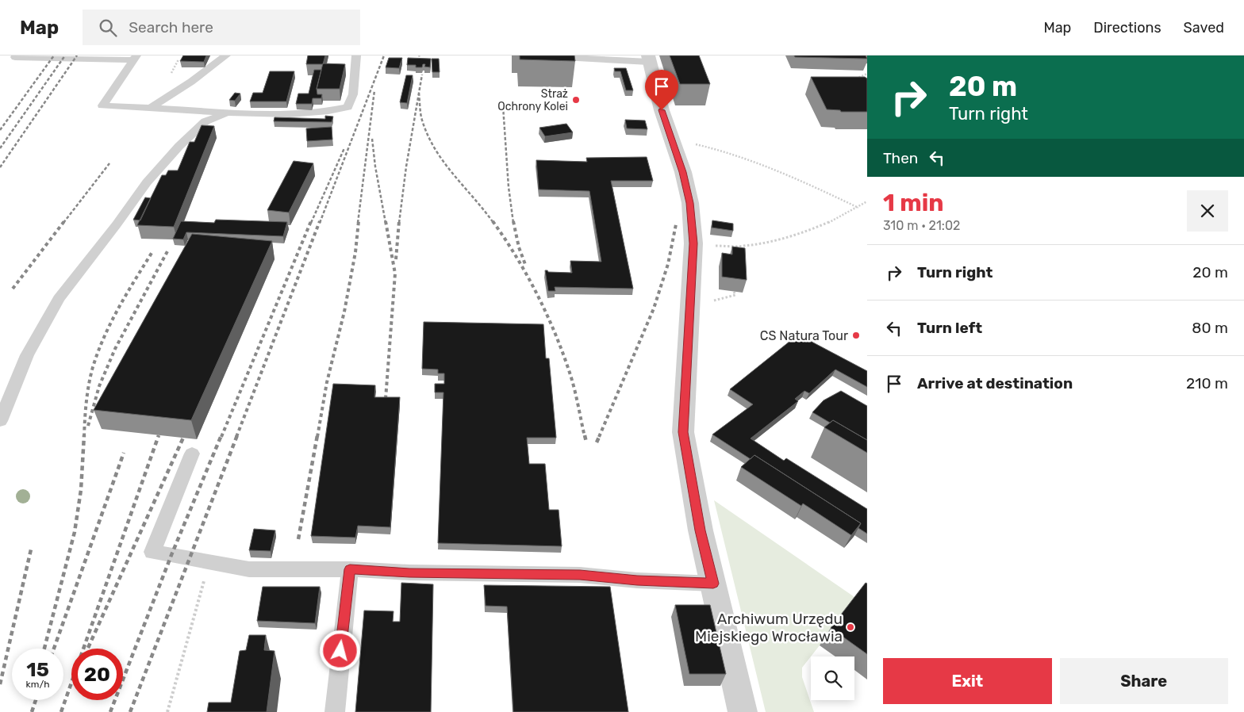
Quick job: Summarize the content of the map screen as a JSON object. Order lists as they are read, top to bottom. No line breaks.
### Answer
{"places":["Straż Ochrony Kolei","CS Natura Tour","Archiwum Urzędu Miejskiego Wrocławia"],"page":{"header":"Map","search":"Search here","nav":["Map","Directions","Saved"],"turn":["20 m","Turn right"],"then":"Then","heading":["1 min","310 m · 21:02"],"list":[{"name":"Turn right","value":"20 m"},{"name":"Turn left","value":"80 m"},{"name":"Arrive at destination","value":"210 m"}],"speed":"15 km/h","limit":"20","buttons":["Exit","Share"]}}
